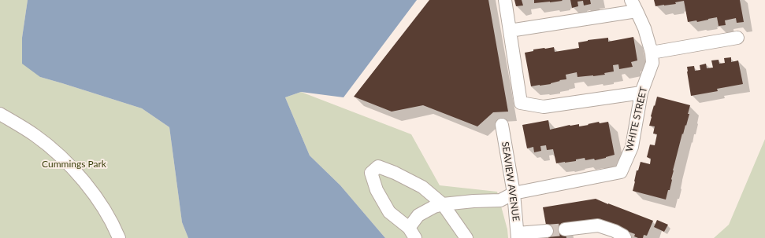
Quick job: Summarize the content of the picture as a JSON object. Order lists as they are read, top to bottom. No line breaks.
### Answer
{"streets":{"street":["WHITE STREET","SEAVIEW AVENUE"]},"crossings":[["WHITE STREET","SEAVIEW AVENUE"]],"parks":["Cummings Park"]}
